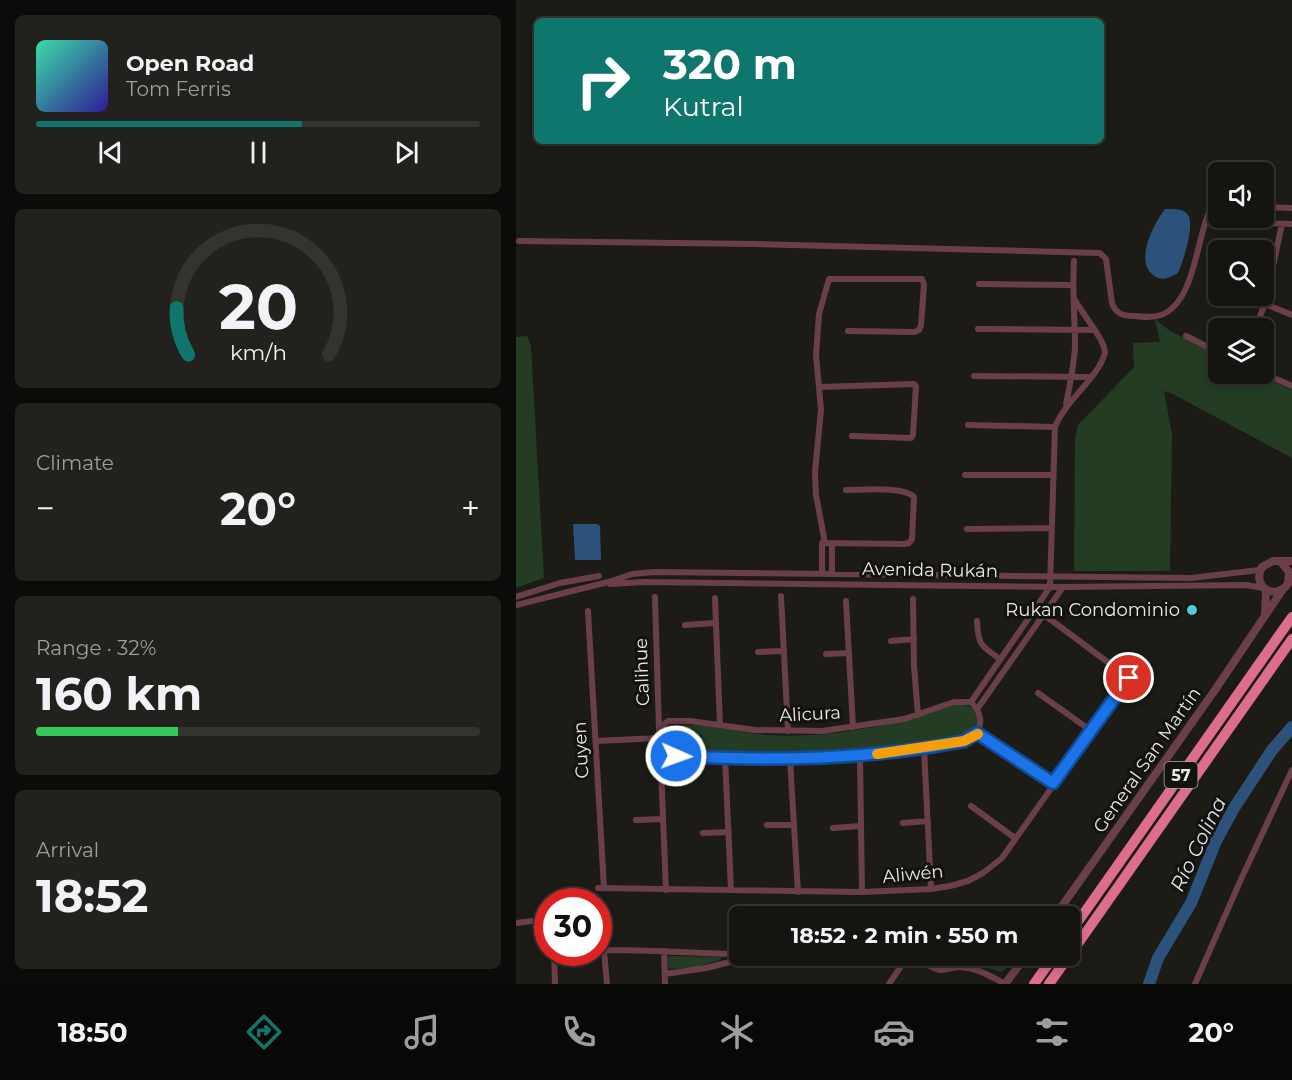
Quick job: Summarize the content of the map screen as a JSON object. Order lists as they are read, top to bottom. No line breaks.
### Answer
{"streets":{"highway":["57"],"street":["Avenida Rukán","Calihue","Alicura","Cuyen","General San Martín","Aliwén"]},"crossings":[["Avenida Rukán","General San Martín"],["Calihue","Alicura"],["Calihue","Aliwén"]],"water":["Río Colina"],"places":["Rukan Condominio"],"page":{"turn":["320 m","Kutral"],"song":["Open Road","Tom Ferris"],"tile":["Climate",["Range · 32%","160 km"],["Arrival","18:52"]],"heat":["−","20°","+"],"limit":"30","trip":"18:52 · 2 min · 550 m","tabs":["18:50","20°"],"gauge":["20","km/h"]}}
